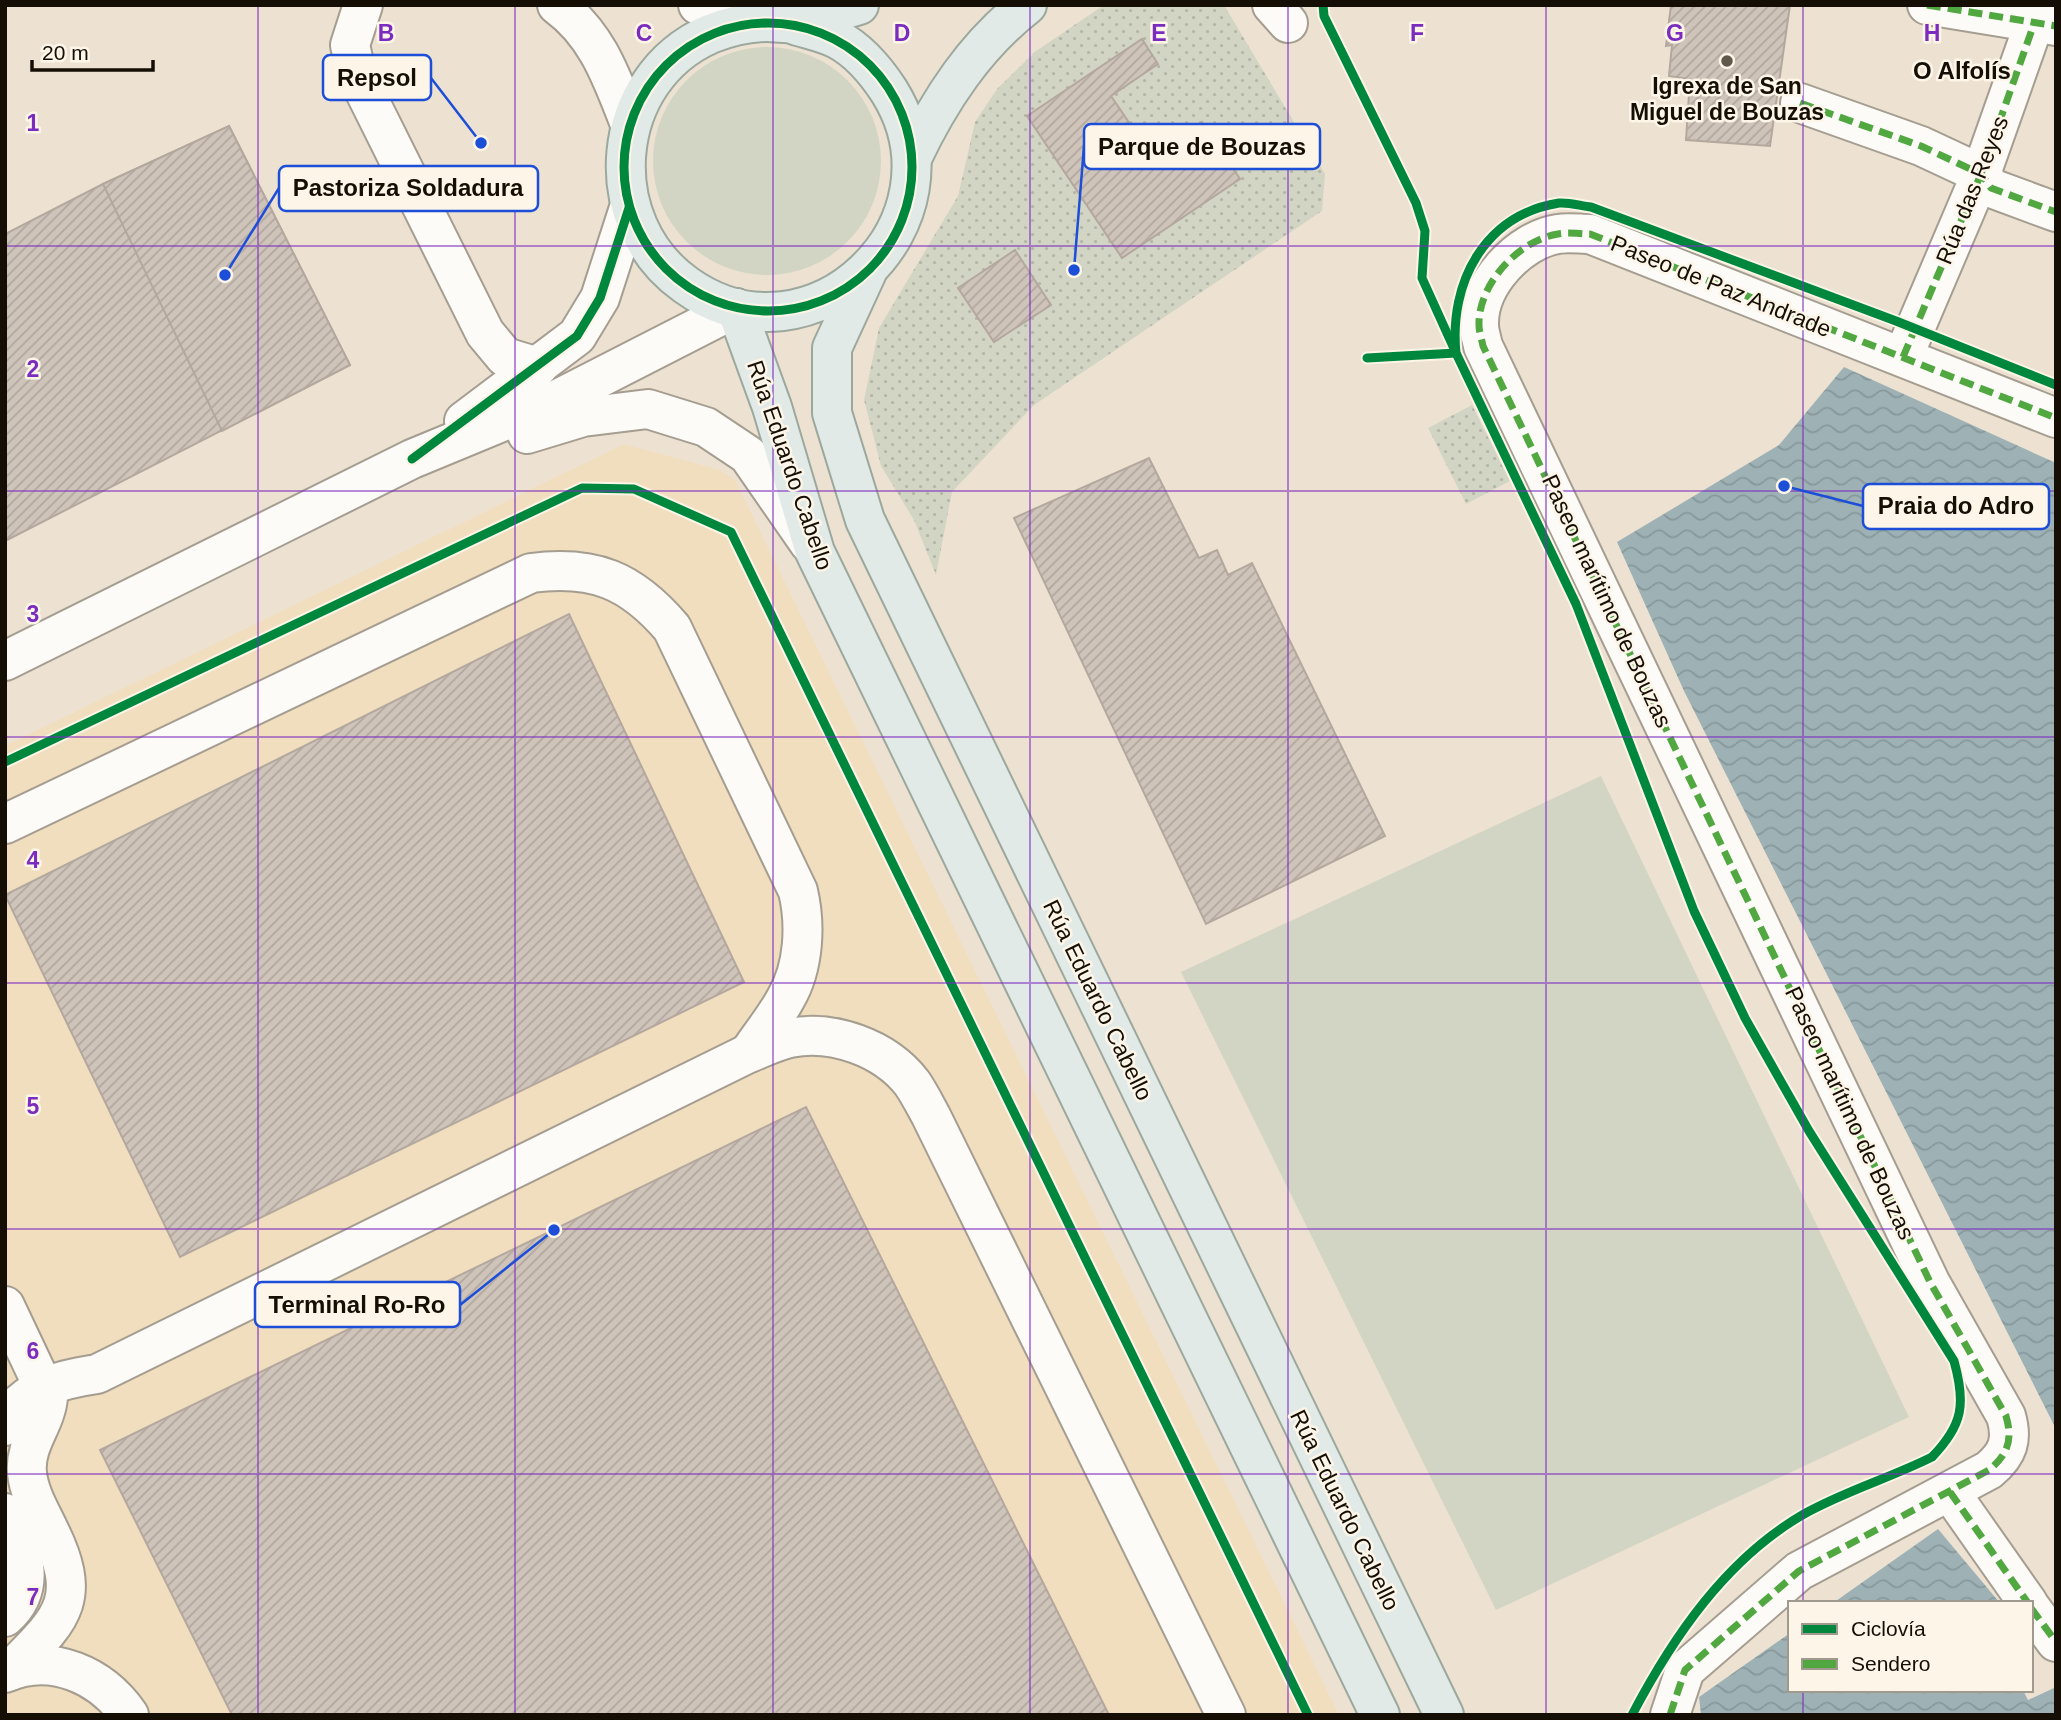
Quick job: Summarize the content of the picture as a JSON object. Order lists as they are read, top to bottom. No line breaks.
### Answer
{"streets":{"main road":["Rúa Eduardo Cabello"],"street":["Rúa das Reyes","Paseo de Paz Andrade","Paseo marítimo de Bouzas"]},"crossings":[["Rúa das Reyes","Paseo de Paz Andrade"],["Paseo de Paz Andrade","Paseo marítimo de Bouzas"]],"districts":["O Alfolís"],"places":["Igrexa de San Miguel de Bouzas","Repsol","Parque de Bouzas","Pastoriza Soldadura","Praia do Adro","Terminal Ro-Ro"],"legend":["Ciclovía","Sendero"],"scale_bar":"20 m","grid":{"columns":["B","C","D","E","F","G","H"],"rows":["1","2","3","4","5","6","7"]}}
